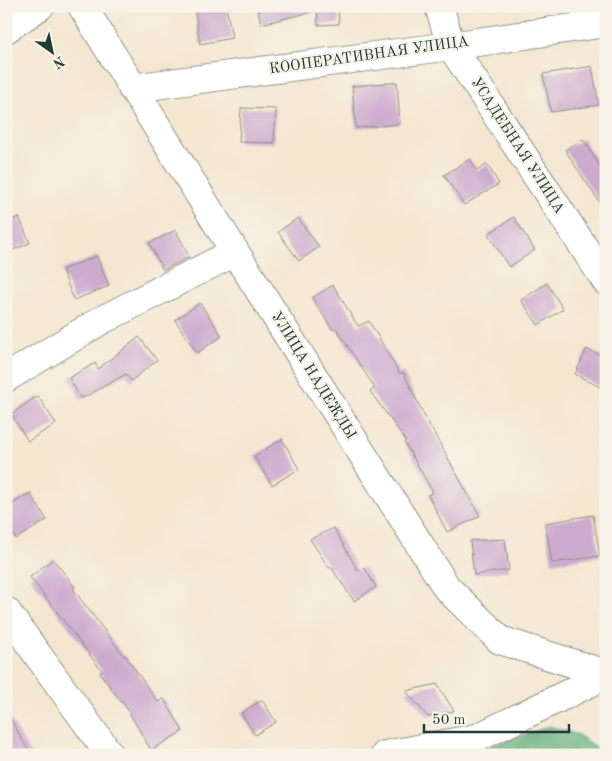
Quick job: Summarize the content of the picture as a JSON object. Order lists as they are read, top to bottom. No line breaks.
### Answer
{"streets":{"street":["КООПЕРАТИВНАЯ УЛИЦА","УСАДЕБНАЯ УЛИЦА","УЛИЦА НАДЕЖДЫ"]},"crossings":[["КООПЕРАТИВНАЯ УЛИЦА","УСАДЕБНАЯ УЛИЦА"],["КООПЕРАТИВНАЯ УЛИЦА","УЛИЦА НАДЕЖДЫ"]],"scale_bar":"50 m","north":"bottom right"}
